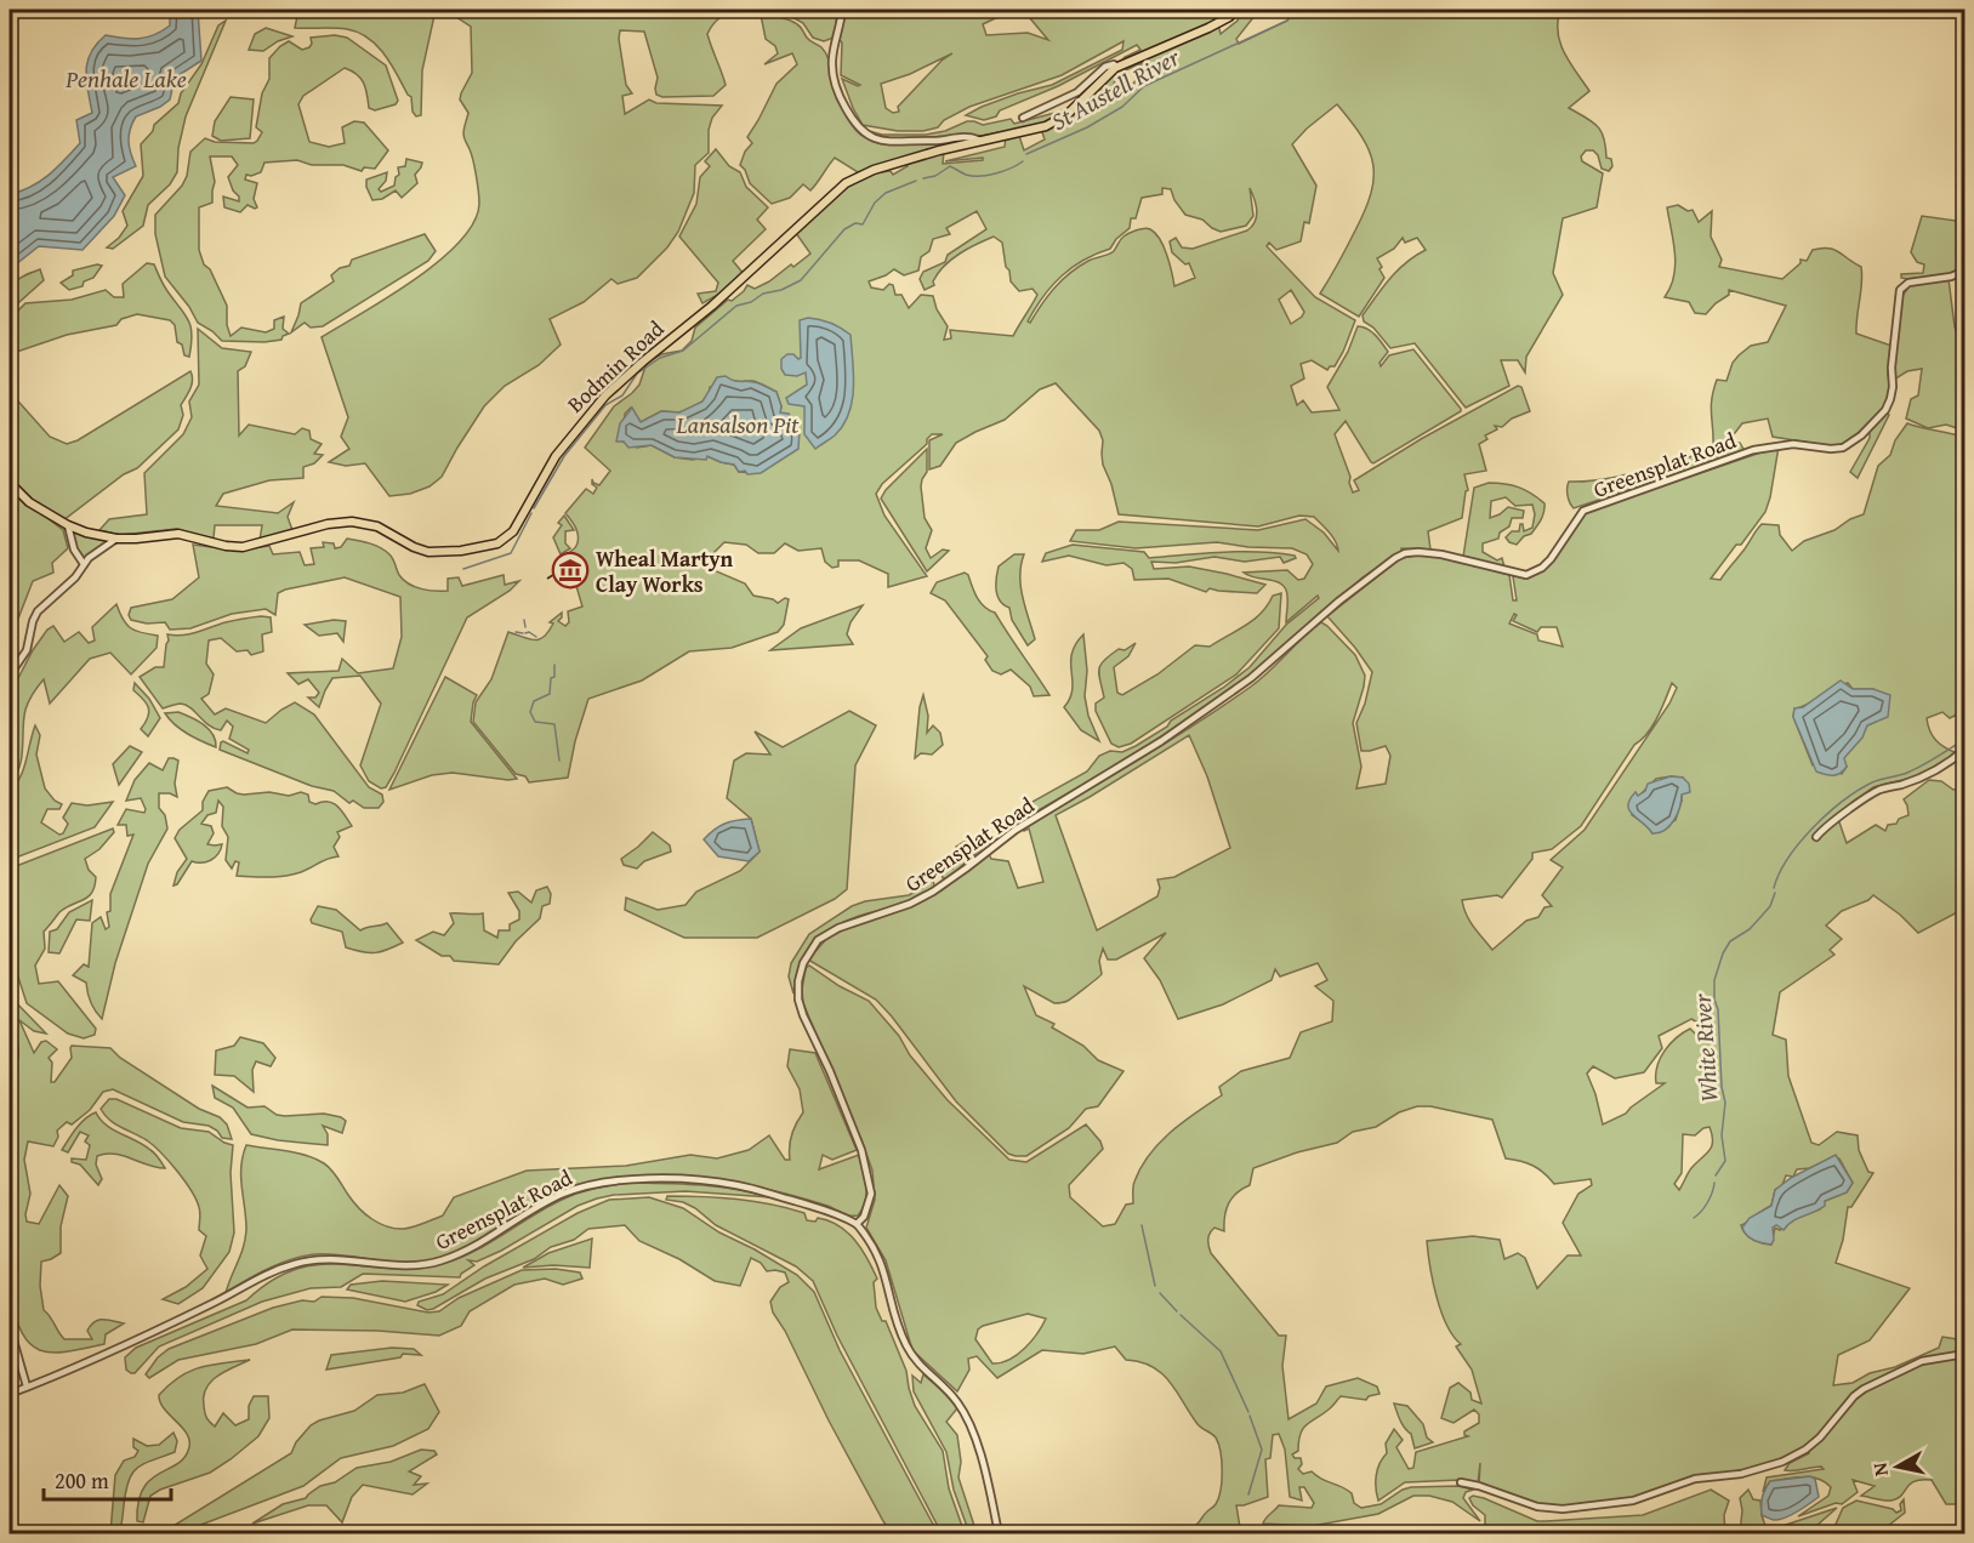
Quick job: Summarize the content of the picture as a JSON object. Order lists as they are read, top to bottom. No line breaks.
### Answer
{"streets":{"main road":["Bodmin Road"],"street":["Greensplat Road"]},"water":["Penhale Lake","St Austell River","Lansalson Pit","White River"],"places":{"museum":["Wheal Martyn Clay Works"]},"scale_bar":"200 m","north":"left"}
